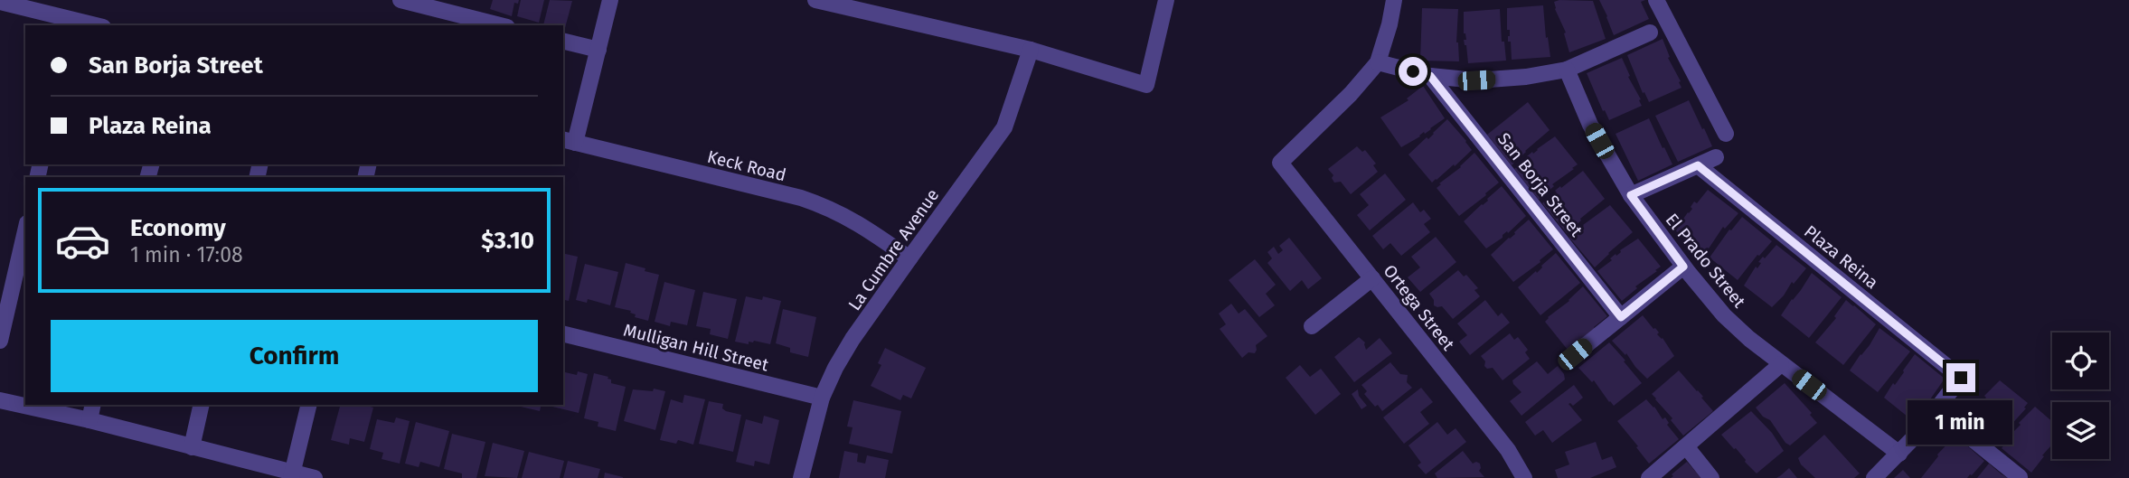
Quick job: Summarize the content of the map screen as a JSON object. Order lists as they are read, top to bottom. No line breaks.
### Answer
{"streets":{"street":["Keck Road","San Borja Street","La Cumbre Avenue","Plaza Reina","El Prado Street","Ortega Street","Mulligan Hill Street"]},"crossings":[["Keck Road","La Cumbre Avenue"],["La Cumbre Avenue","Mulligan Hill Street"]],"page":{"banner":["San Borja Street","Plaza Reina"],"list":[{"name":"Economy","note":"1 min · 17:08","value":"$3.10"}],"buttons":"Confirm","bubble":"1 min"}}
